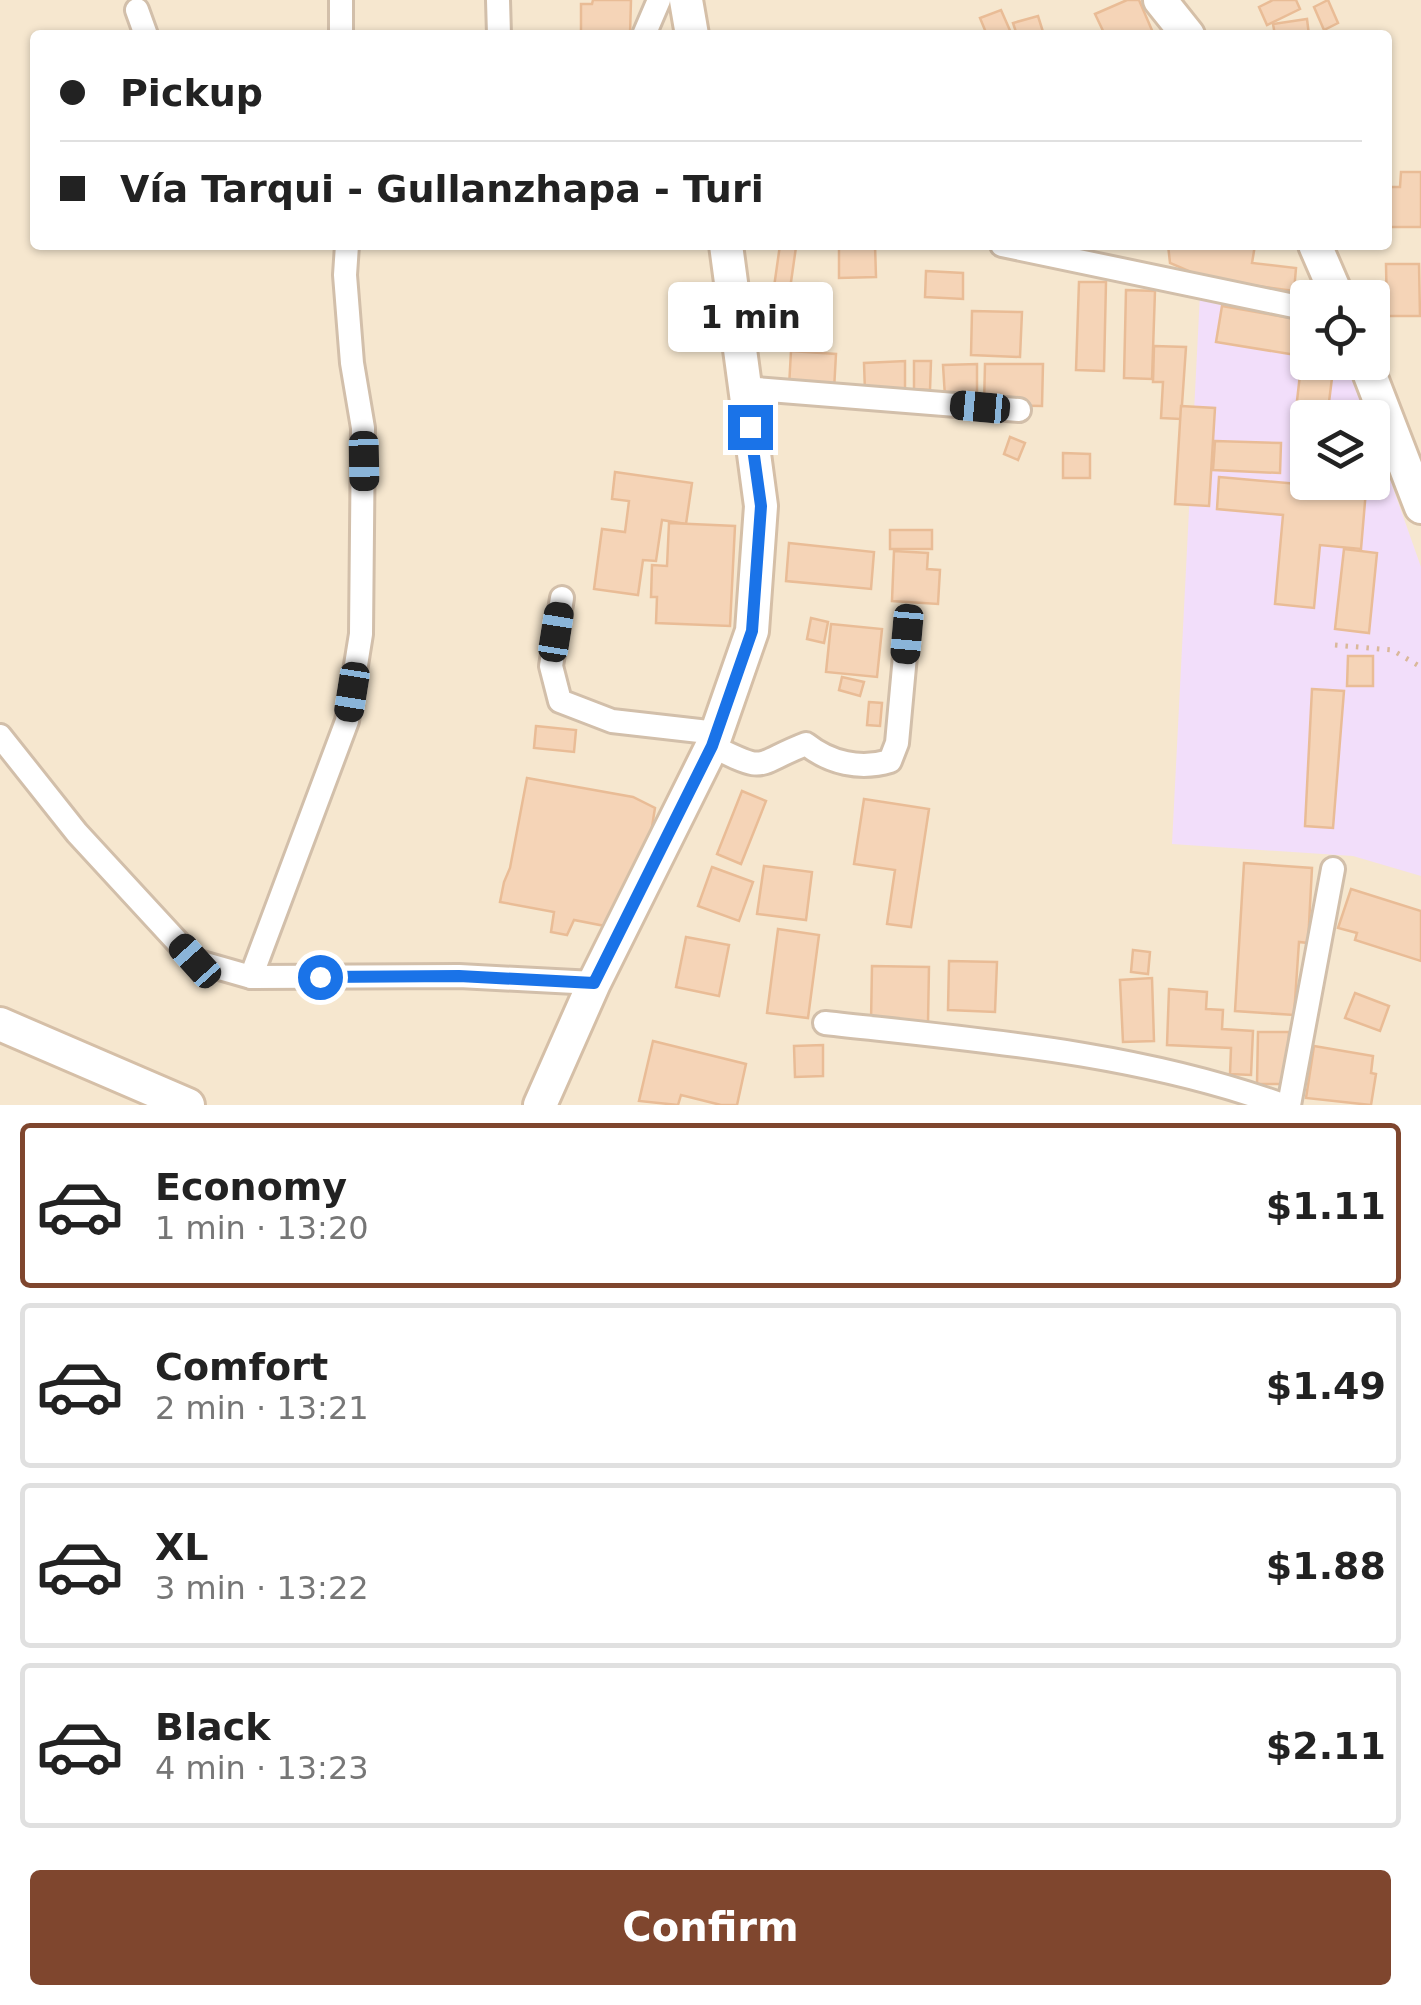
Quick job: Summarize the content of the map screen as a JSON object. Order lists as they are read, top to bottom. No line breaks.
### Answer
{"page":{"banner":["Pickup","Vía Tarqui - Gullanzhapa - Turi"],"bubble":"1 min","list":[{"name":"Economy","note":"1 min · 13:20","value":"$1.11"},{"name":"Comfort","note":"2 min · 13:21","value":"$1.49"},{"name":"XL","note":"3 min · 13:22","value":"$1.88"},{"name":"Black","note":"4 min · 13:23","value":"$2.11"}],"buttons":"Confirm"}}
